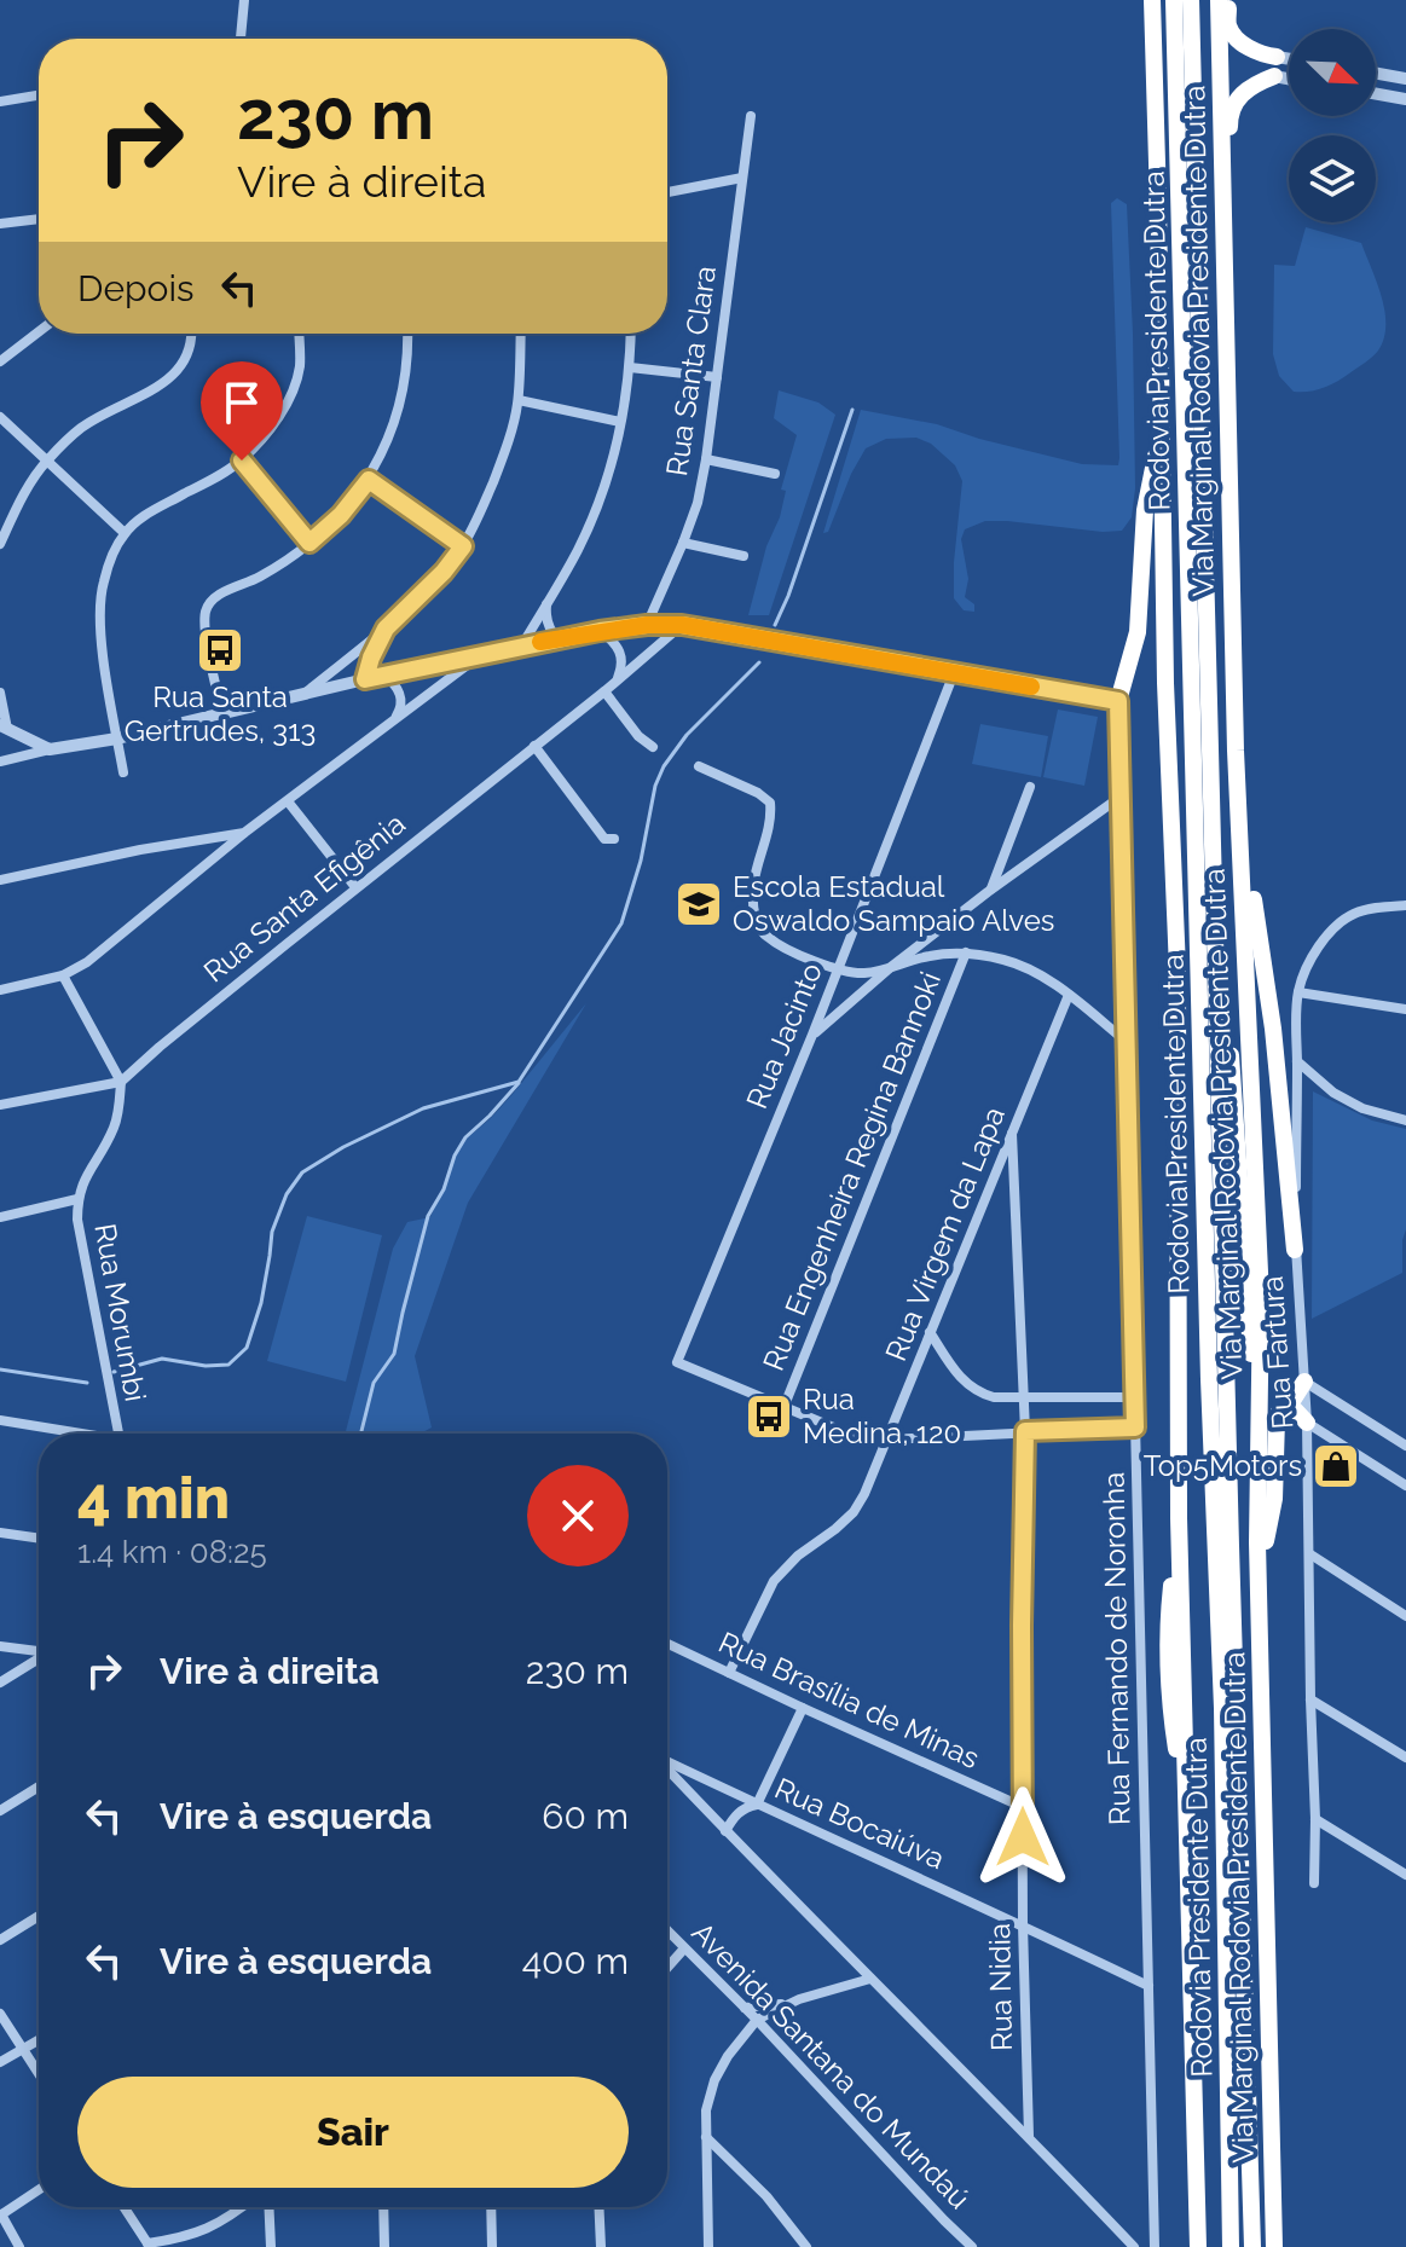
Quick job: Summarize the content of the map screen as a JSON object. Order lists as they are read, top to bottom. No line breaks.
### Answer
{"streets":{"highway":["Rodovia Presidente Dutra","Via Marginal Rodovia Presidente Dutra"],"street":["Rua Santa Clara","Rua Santa Efigênia","Rua Jacinto","Rua Engenheira Regina Bannoki","Rua Virgem da Lapa","Rua Morumbi","Rua Fartura","Rua Fernando de Noronha","Rua Brasília de Minas","Rua Bocaiúva","Rua Nidia","Avenida Santana do Mundaú"]},"crossings":[["Rua Santa Efigênia","Rua Morumbi"],["Rua Jacinto","Rua Engenheira Regina Bannoki"],["Rua Virgem da Lapa","Rua Brasília de Minas"],["Rua Virgem da Lapa","Rua Nidia"],["Rua Fernando de Noronha","Rua Bocaiúva"],["Rua Brasília de Minas","Rua Nidia"],["Rua Bocaiúva","Rua Nidia"]],"places":{"bus stop":["Rua Santa Gertrudes, 313","Rua Medina, 120"],"school or university":["Escola Estadual Oswaldo Sampaio Alves"],"shop":["Top5Motors"]},"north":"bottom right","page":{"turn":["230 m","Vire à direita"],"then":"Depois","heading":["4 min","1.4 km · 08:25"],"list":[{"name":"Vire à direita","value":"230 m"},{"name":"Vire à esquerda","value":"60 m"},{"name":"Vire à esquerda","value":"400 m"}],"buttons":"Sair"}}
